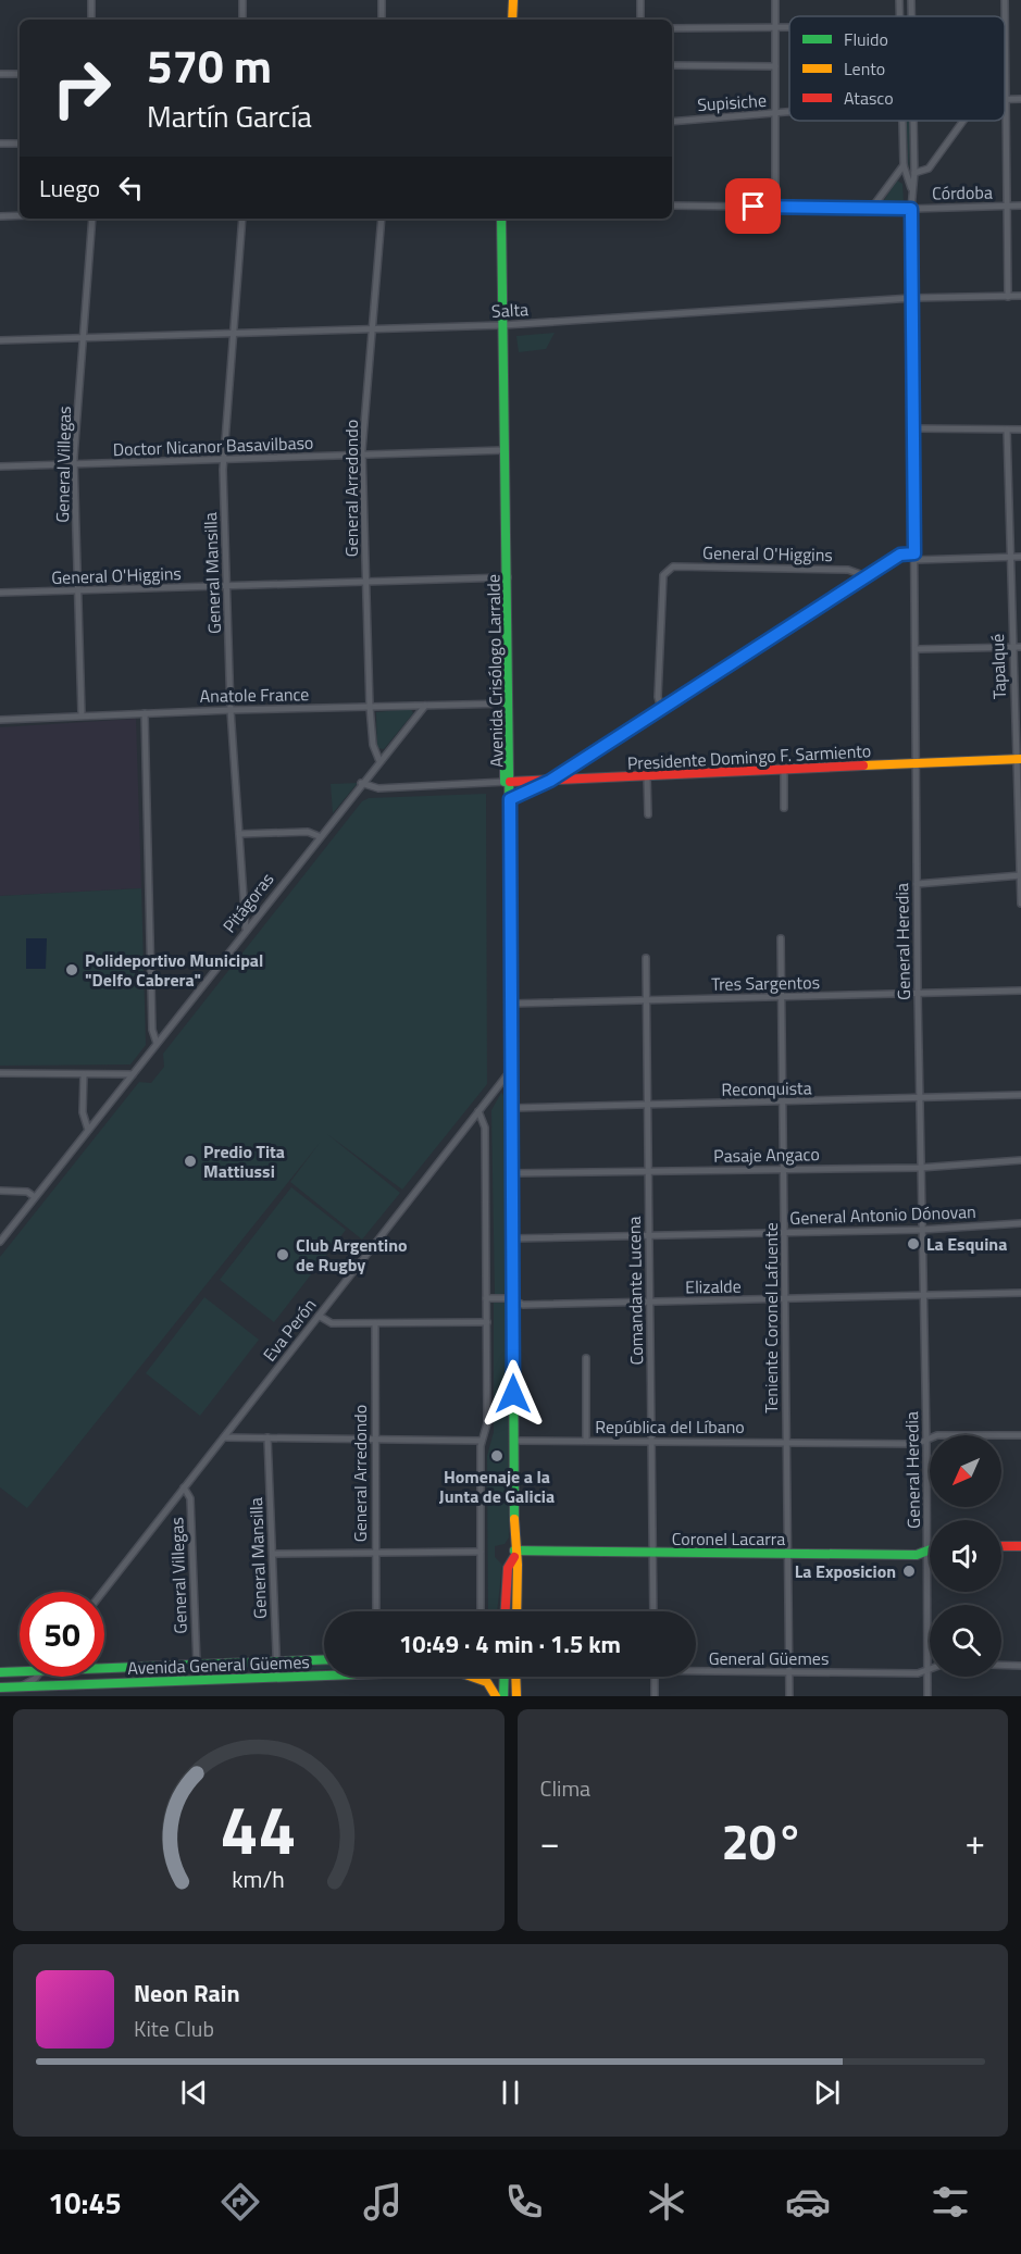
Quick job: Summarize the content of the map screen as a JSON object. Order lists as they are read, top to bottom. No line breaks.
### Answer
{"streets":{"main road":["Avenida Crisólogo Larralde","Presidente Domingo F. Sarmiento","Coronel Lacarra","Avenida General Güemes"],"street":["Supisiche","Córdoba","Salta","Doctor Nicanor Basavilbaso","General Villegas","General Arredondo","General O'Higgins","General Mansilla","Tapalqué","Anatole France","Pitágoras","General Heredia","Tres Sargentos","Reconquista","Pasaje Angaco","General Antonio Dónovan","Elizalde","Comandante Lucena","Teniente Coronel Lafuente","Eva Perón","República del Líbano","General Güemes"]},"crossings":[["Córdoba","General Heredia"],["Salta","General Villegas"],["Salta","General Arredondo"],["Salta","General Mansilla"],["Salta","Avenida Crisólogo Larralde"],["Salta","General Heredia"],["Doctor Nicanor Basavilbaso","General Villegas"],["Doctor Nicanor Basavilbaso","General Arredondo"],["Doctor Nicanor Basavilbaso","General Mansilla"],["Doctor Nicanor Basavilbaso","Avenida Crisólogo Larralde"],["General Villegas","General O'Higgins"],["General Villegas","Anatole France"],["General Villegas","Eva Perón"],["General Villegas","Avenida General Güemes"],["General Arredondo","General O'Higgins"],["General Arredondo","Anatole France"],["General Arredondo","Pitágoras"],["General O'Higgins","General Mansilla"],["General O'Higgins","Avenida Crisólogo Larralde"],["General Mansilla","Anatole France"],["General Mansilla","Pitágoras"],["General Mansilla","Avenida General Güemes"],["Tapalqué","Presidente Domingo F. Sarmiento"],["Avenida Crisólogo Larralde","Anatole France"],["Avenida Crisólogo Larralde","Presidente Domingo F. Sarmiento"],["Avenida Crisólogo Larralde","Tres Sargentos"],["Avenida Crisólogo Larralde","Reconquista"],["Avenida Crisólogo Larralde","Pasaje Angaco"],["Avenida Crisólogo Larralde","General Antonio Dónovan"],["Avenida Crisólogo Larralde","Elizalde"],["Avenida Crisólogo Larralde","Eva Perón"],["Avenida Crisólogo Larralde","República del Líbano"],["Avenida Crisólogo Larralde","Coronel Lacarra"],["Anatole France","Pitágoras"],["Presidente Domingo F. Sarmiento","Pitágoras"],["Presidente Domingo F. Sarmiento","General Heredia"],["General Heredia","Tres Sargentos"],["General Heredia","Reconquista"],["General Heredia","Pasaje Angaco"],["General Heredia","General Antonio Dónovan"],["General Heredia","Elizalde"],["General Heredia","República del Líbano"],["General Heredia","Coronel Lacarra"],["General Heredia","General Güemes"],["Tres Sargentos","Comandante Lucena"],["Tres Sargentos","Teniente Coronel Lafuente"],["Reconquista","Comandante Lucena"],["Reconquista","Teniente Coronel Lafuente"],["Pasaje Angaco","Comandante Lucena"],["Pasaje Angaco","Teniente Coronel Lafuente"],["General Antonio Dónovan","Comandante Lucena"],["General Antonio Dónovan","Teniente Coronel Lafuente"],["Elizalde","Comandante Lucena"],["Elizalde","Teniente Coronel Lafuente"],["Comandante Lucena","República del Líbano"],["Comandante Lucena","Coronel Lacarra"],["Teniente Coronel Lafuente","República del Líbano"],["Teniente Coronel Lafuente","Coronel Lacarra"],["Teniente Coronel Lafuente","General Güemes"]],"places":["Polideportivo Municipal \"Delfo Cabrera\"","Predio Tita Mattiussi","La Esquina","Club Argentino de Rugby","Homenaje a la Junta de Galicia","La Exposicion"],"legend":["Fluido","Lento","Atasco"],"north":"bottom left","page":{"turn":["570 m","Martín García"],"then":"Luego","limit":"50","trip":"10:49 · 4 min · 1.5 km","tile":"Clima","heat":["−","20°","+"],"song":["Neon Rain","Kite Club"],"tabs":"10:45","gauge":["44","km/h"]}}
